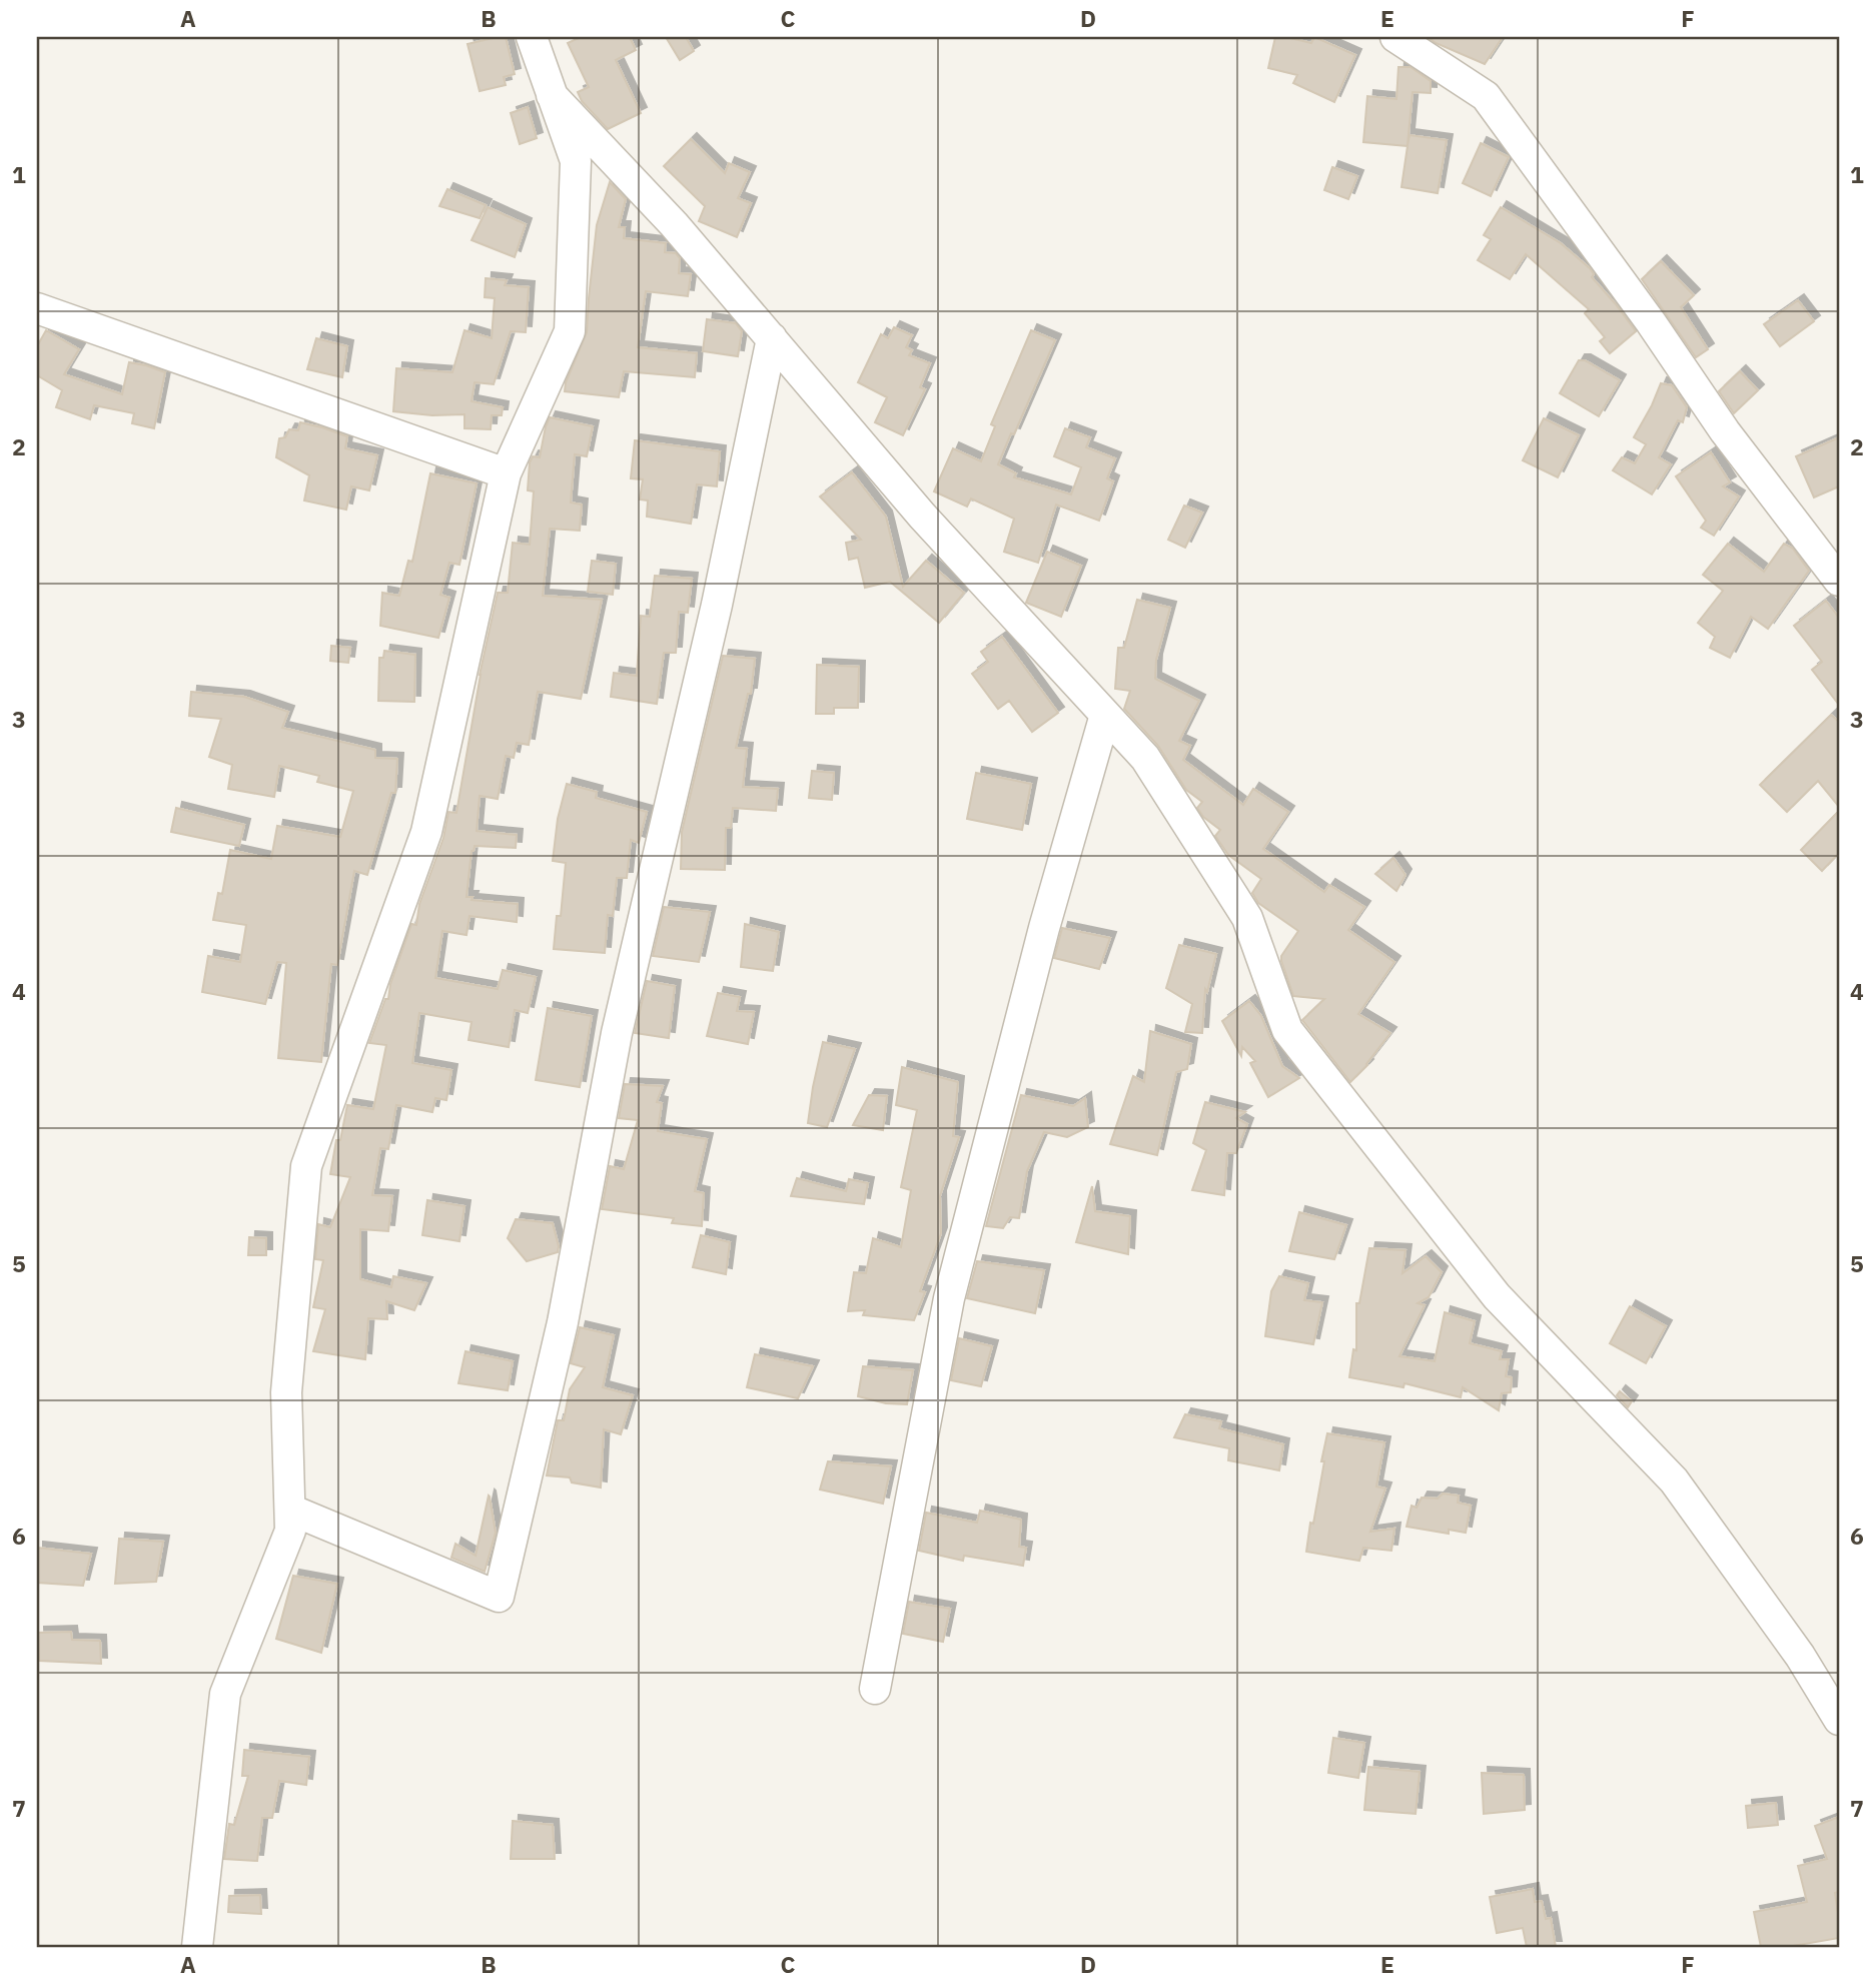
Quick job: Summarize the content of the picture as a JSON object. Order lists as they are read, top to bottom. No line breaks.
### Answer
{"grid":{"columns":["A","B","C","D","E","F"],"rows":["1","2","3","4","5","6","7"]}}
